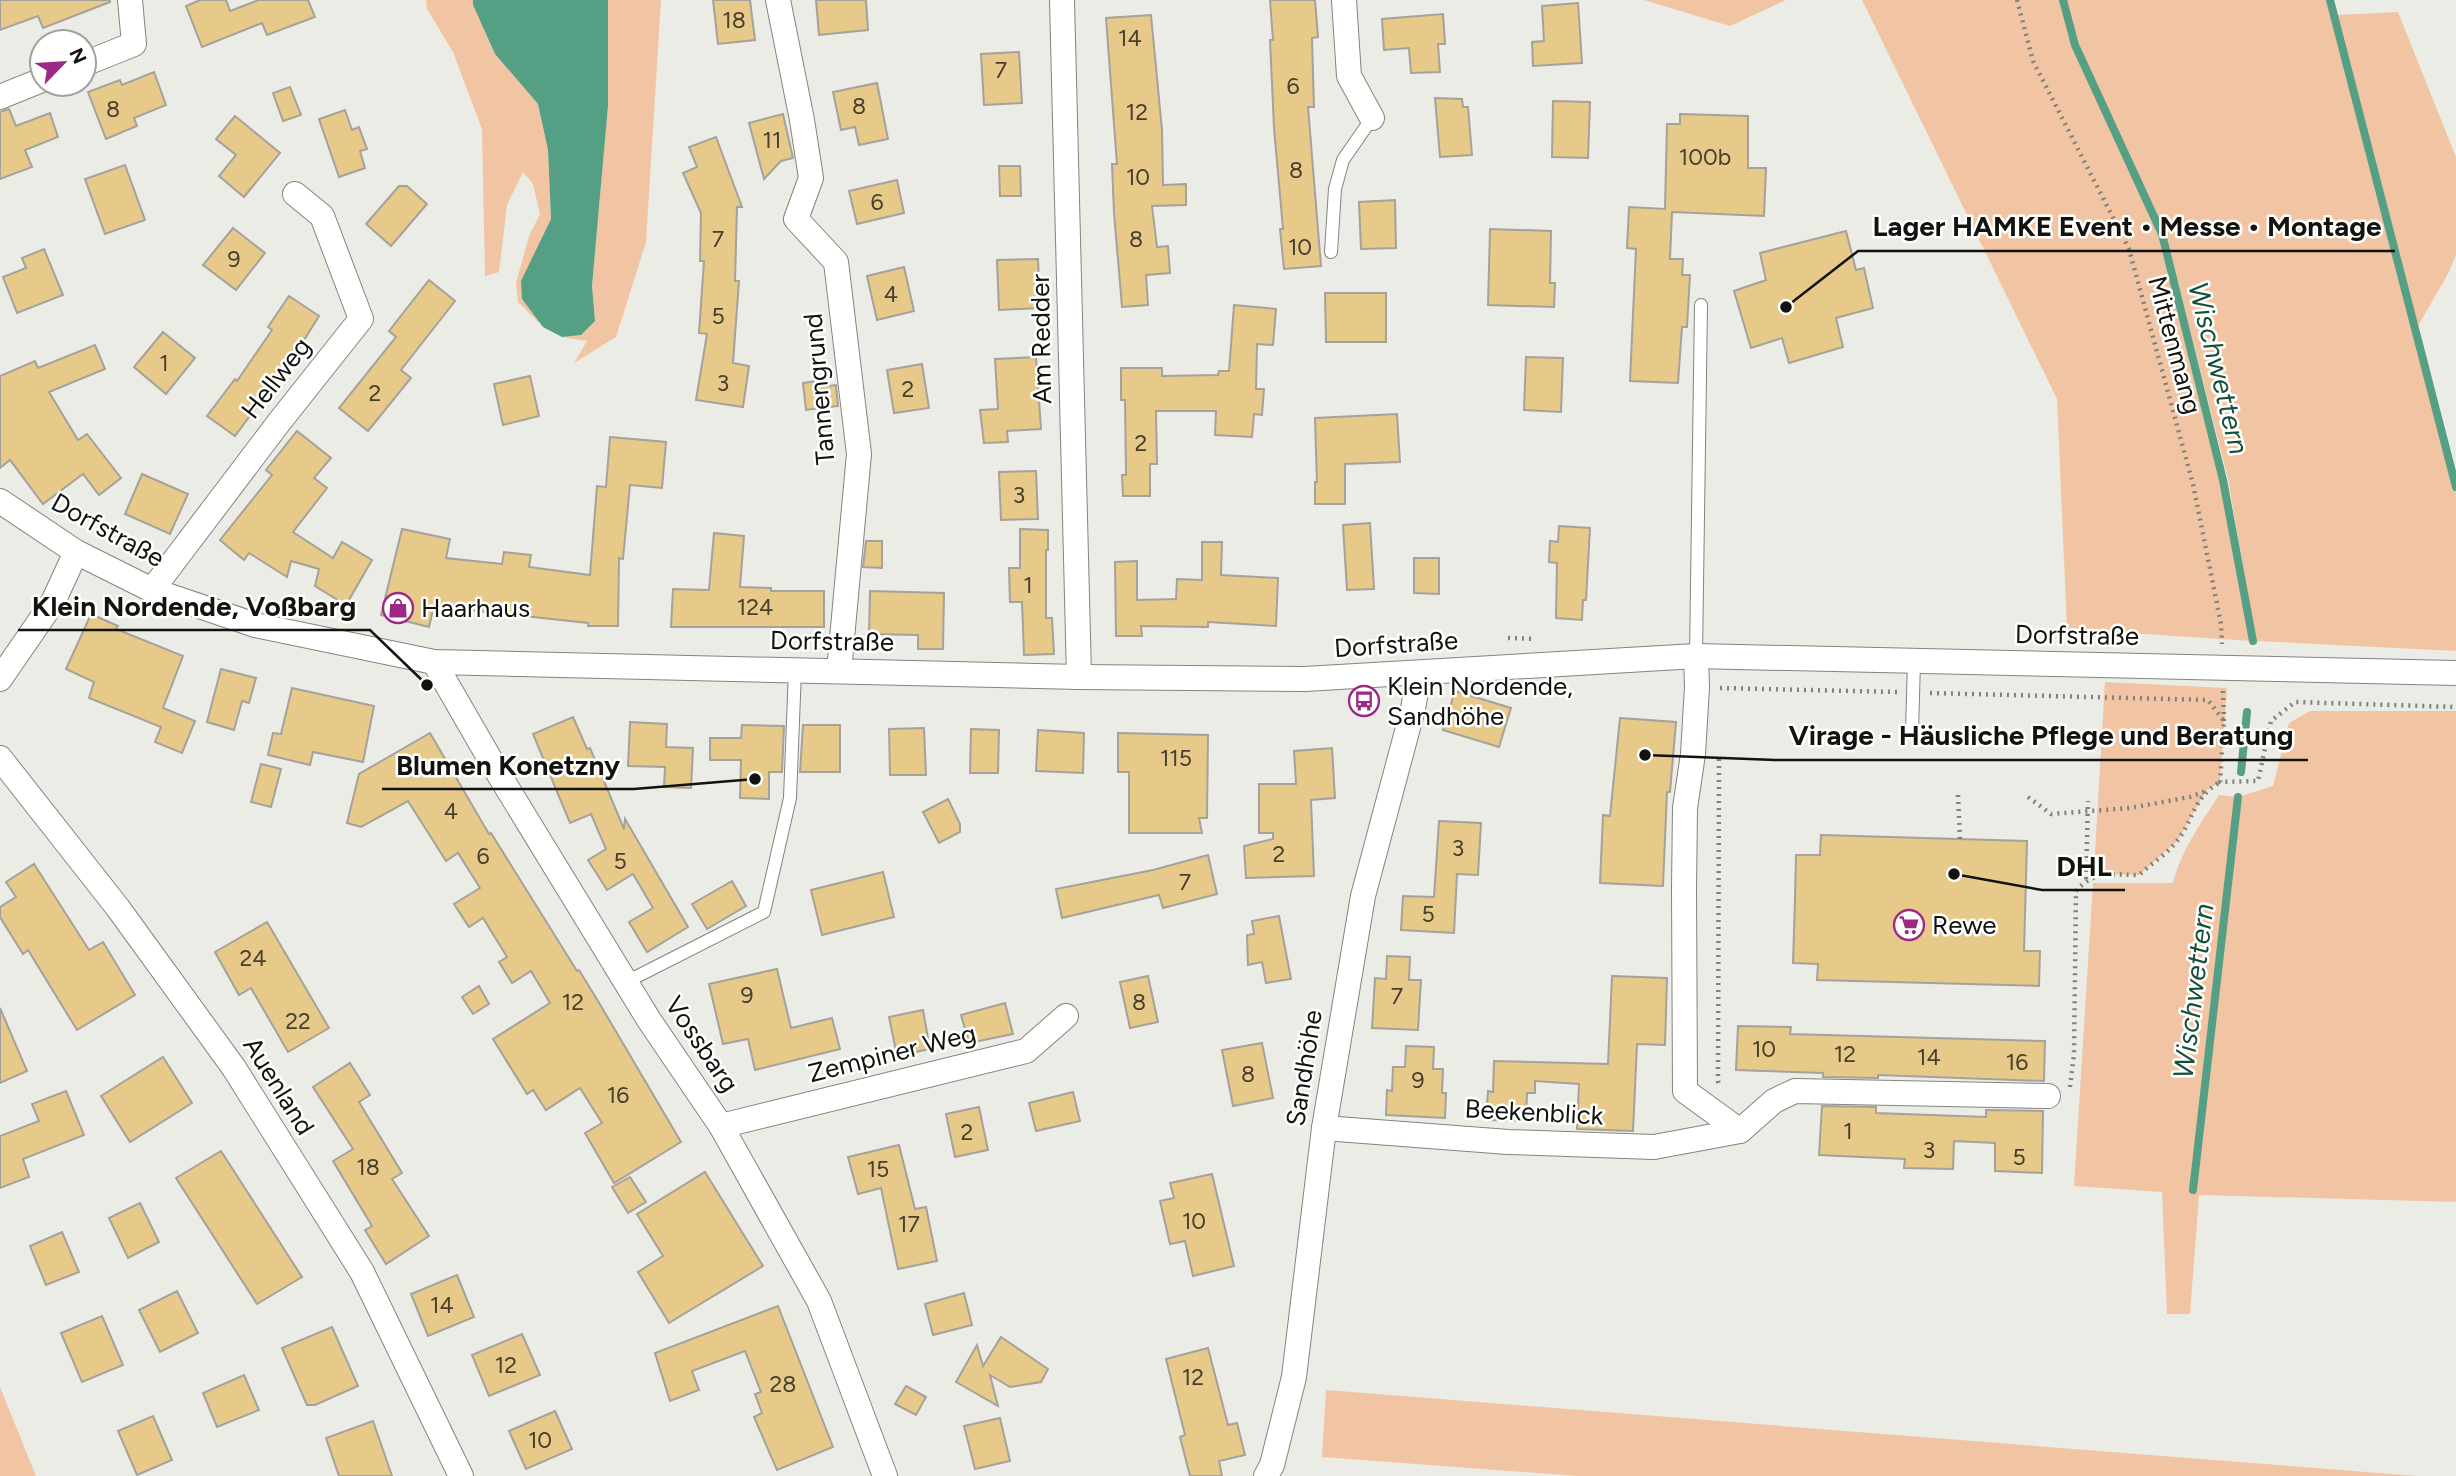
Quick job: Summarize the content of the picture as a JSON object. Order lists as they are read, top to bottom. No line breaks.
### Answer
{"streets":{"street":["Am Redder","Hellweg","Tannengrund","Dorfstraße","Vossbarg","Zempiner Weg","Sandhöhe","Auenland","Beekenblick"],"path":["Mittenmang"]},"crossings":[["Am Redder","Dorfstraße"],["Mittenmang","Dorfstraße"],["Hellweg","Dorfstraße"],["Tannengrund","Dorfstraße"],["Dorfstraße","Vossbarg"],["Dorfstraße","Sandhöhe"],["Vossbarg","Zempiner Weg"],["Sandhöhe","Beekenblick"]],"water":["Wischwettern"],"places":{"other":["Lager HAMKE Event • Messe • Montage","Klein Nordende, Voßbarg","Virage - Häusliche Pflege und Beratung","Blumen Konetzny","DHL"],"shop":["Haarhaus"],"bus stop":["Klein Nordende, Sandhöhe"],"supermarket":["Rewe"]},"house_numbers":["18","14","7","6","8","8","12","11","100b","8","10","6","7","8","10","9","4","5","1","3","2","2","2","3","1","124","115","4","3","2","6","5","7","5","24","9","7","12","8","22","10","12","14","16","8","9","16","1","2","3","5","18","15","10","17","14","12","12","28","10"],"north":"top right"}
